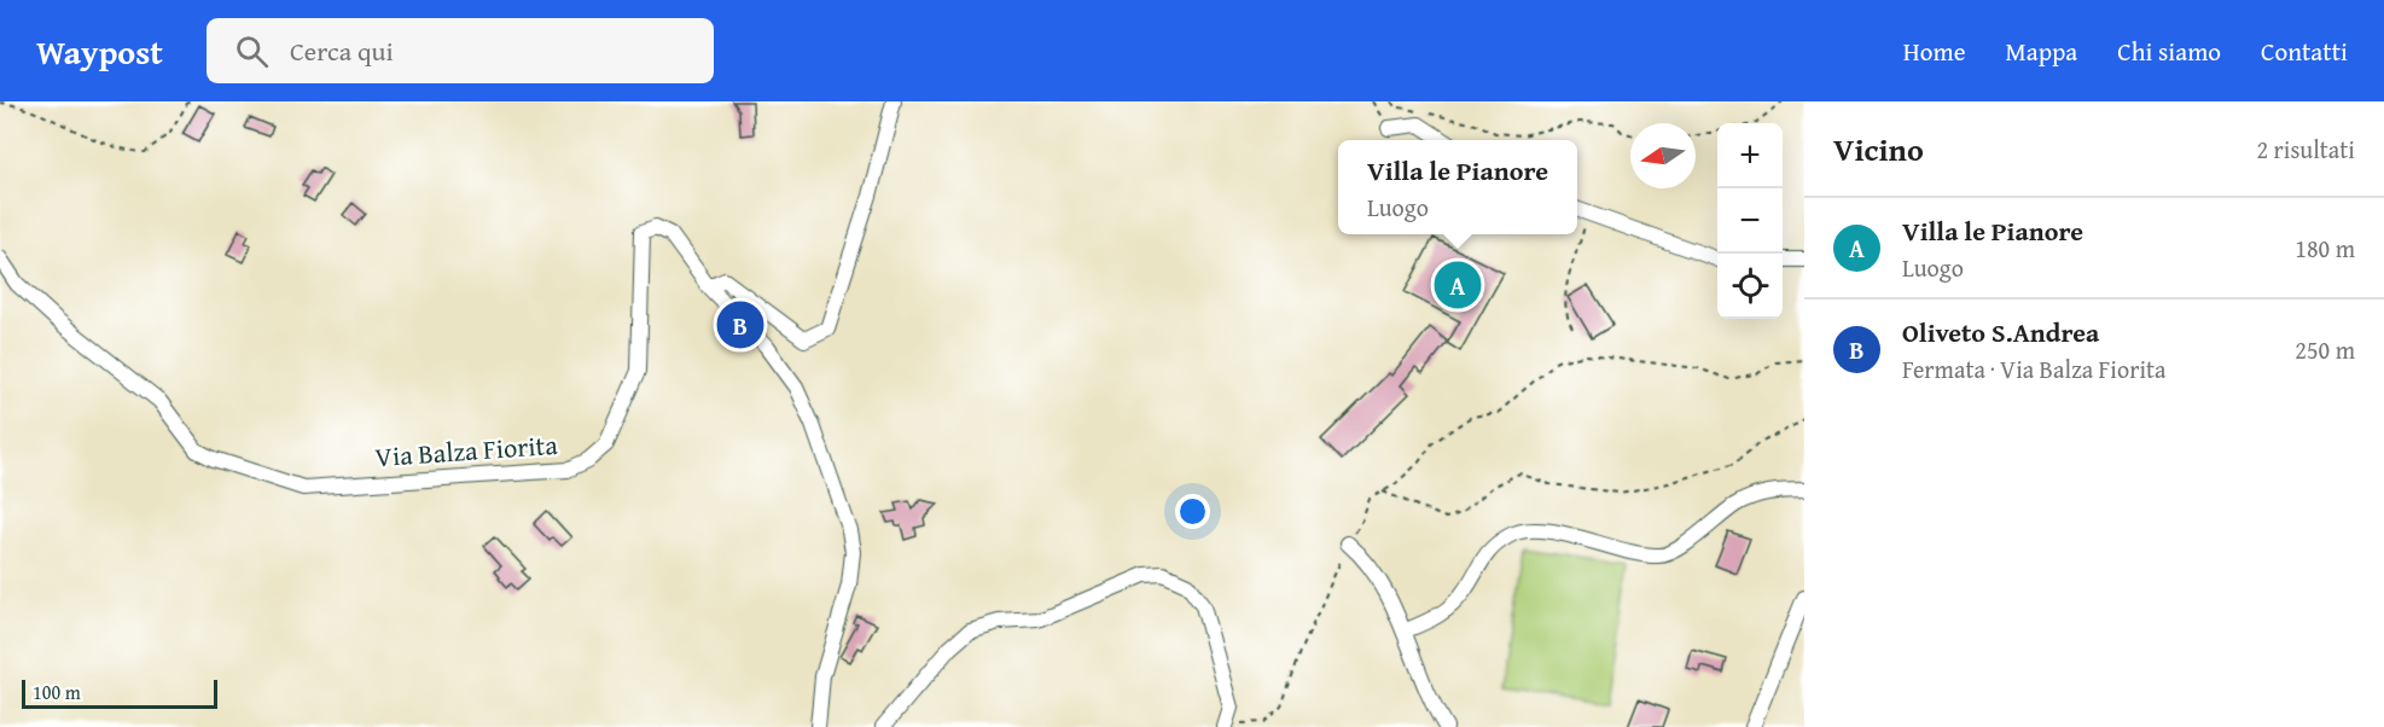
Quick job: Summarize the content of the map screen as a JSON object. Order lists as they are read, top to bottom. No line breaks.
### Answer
{"streets":{"street":["Via Balza Fiorita"]},"scale_bar":"100 m","north":"left","page":{"header":"Waypost","search":"Cerca qui","nav":["Home","Mappa","Chi siamo","Contatti"],"heading":["Vicino","2 risultati"],"map_buttons":["+","−"],"popup":["Villa le Pianore","Luogo"],"list":[{"mark":"A","name":"Villa le Pianore","note":"Luogo","value":"180 m"},{"mark":"B","name":"Oliveto S.Andrea","note":"Fermata · Via Balza Fiorita","value":"250 m"}],"pins":["A","B"],"scale":"100 m"}}
